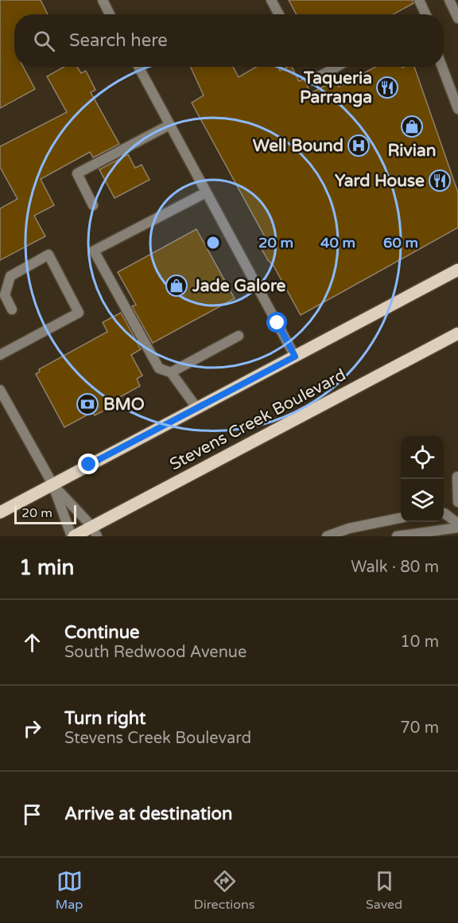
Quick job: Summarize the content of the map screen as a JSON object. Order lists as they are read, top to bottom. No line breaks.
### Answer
{"streets":{"main road":["Stevens Creek Boulevard"]},"places":{"restaurant":["Taqueria Parranga","Yard House"],"shop":["Rivian","Jade Galore"],"hospital":["Well Bound"],"bank":["BMO"]},"scale_bar":"20 m","page":{"search":"Search here","scale":"20 m","heading":["1 min","Walk · 80 m"],"list":[["Continue","South Redwood Avenue","10 m"],["Turn right","Stevens Creek Boulevard","70 m"],"Arrive at destination"],"nav":["Map","Directions","Saved"]},"rings":["20 m","40 m","60 m"]}
